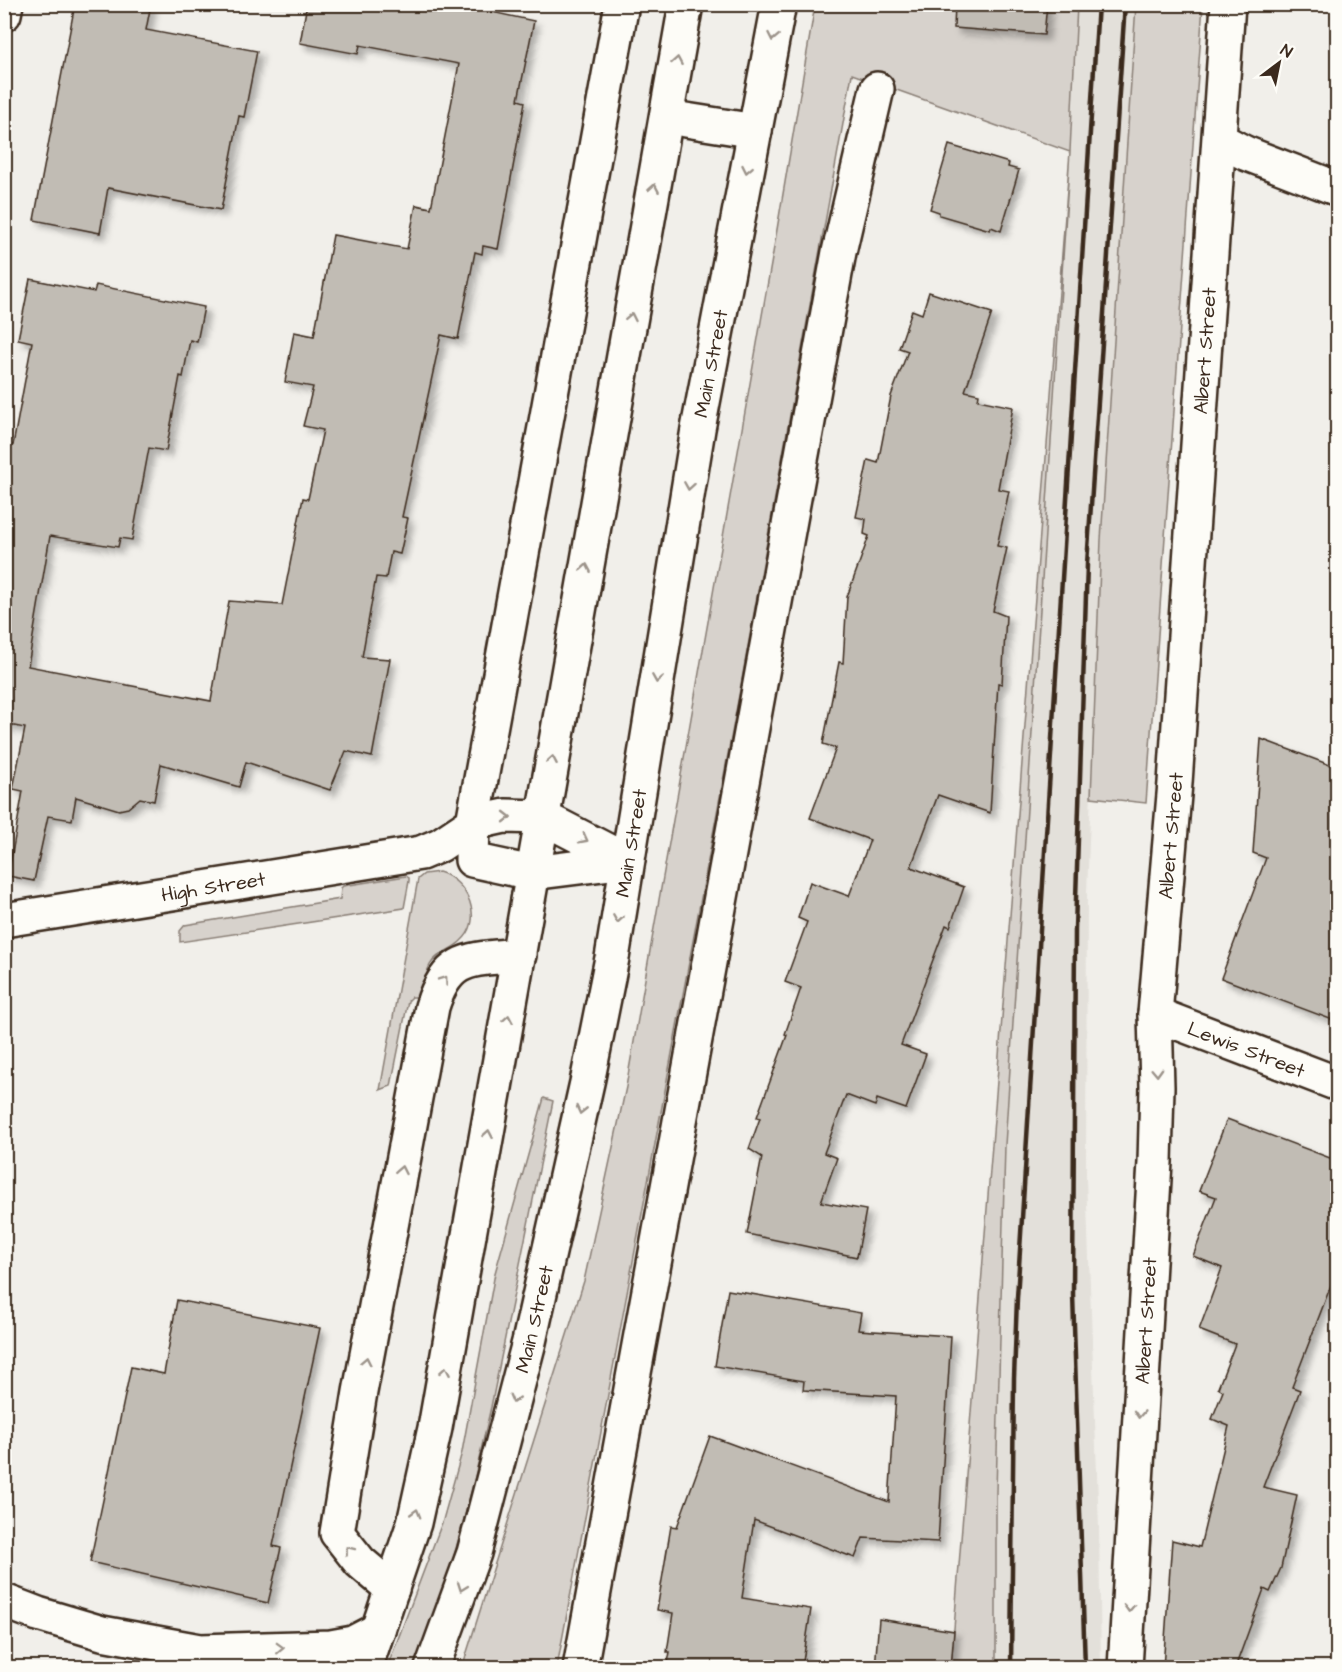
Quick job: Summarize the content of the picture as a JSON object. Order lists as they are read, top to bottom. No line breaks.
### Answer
{"streets":{"main road":["Albert Street","Main Street","High Street","Lewis Street"]},"crossings":[["Albert Street","Lewis Street"],["Main Street","High Street"]],"one_way":["Albert Street"],"north":"top right"}
